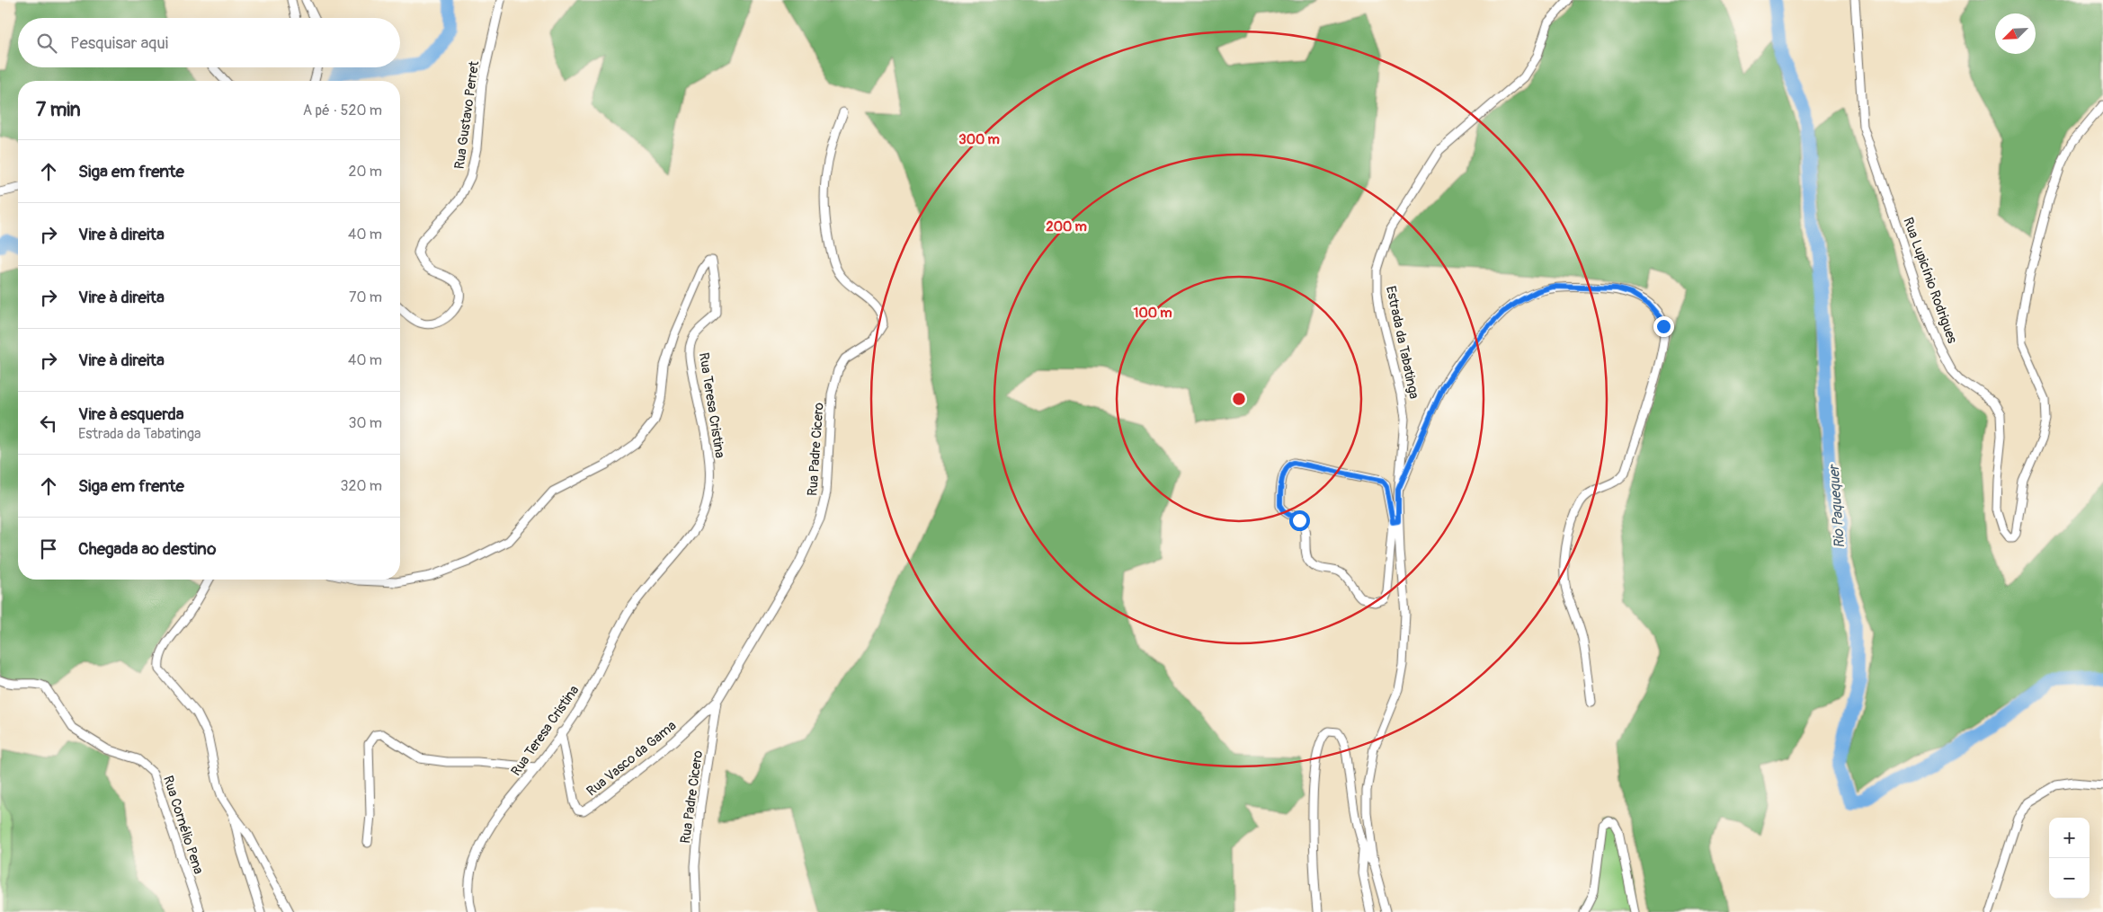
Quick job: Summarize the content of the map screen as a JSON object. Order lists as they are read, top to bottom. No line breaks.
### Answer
{"streets":{"street":["Rua Gustavo Perret","Rua Lupicínio Rodrigues","Estrada da Tabatinga","Rua Teresa Cristina","Rua Padre Cicero","Rua Vasco da Gama","Rua Cornélio Pena"]},"crossings":[["Rua Teresa Cristina","Rua Vasco da Gama"],["Rua Padre Cicero","Rua Vasco da Gama"]],"water":["Rio Paquequer"],"north":"bottom left","page":{"search":"Pesquisar aqui","heading":["7 min","A pé · 520 m"],"list":[["Siga em frente","20 m"],["Vire à direita","40 m"],["Vire à direita","70 m"],["Vire à direita","40 m"],["Vire à esquerda","Estrada da Tabatinga","30 m"],["Siga em frente","320 m"],"Chegada ao destino"],"map_buttons":["+","−"]},"rings":["300 m","200 m","100 m"]}
